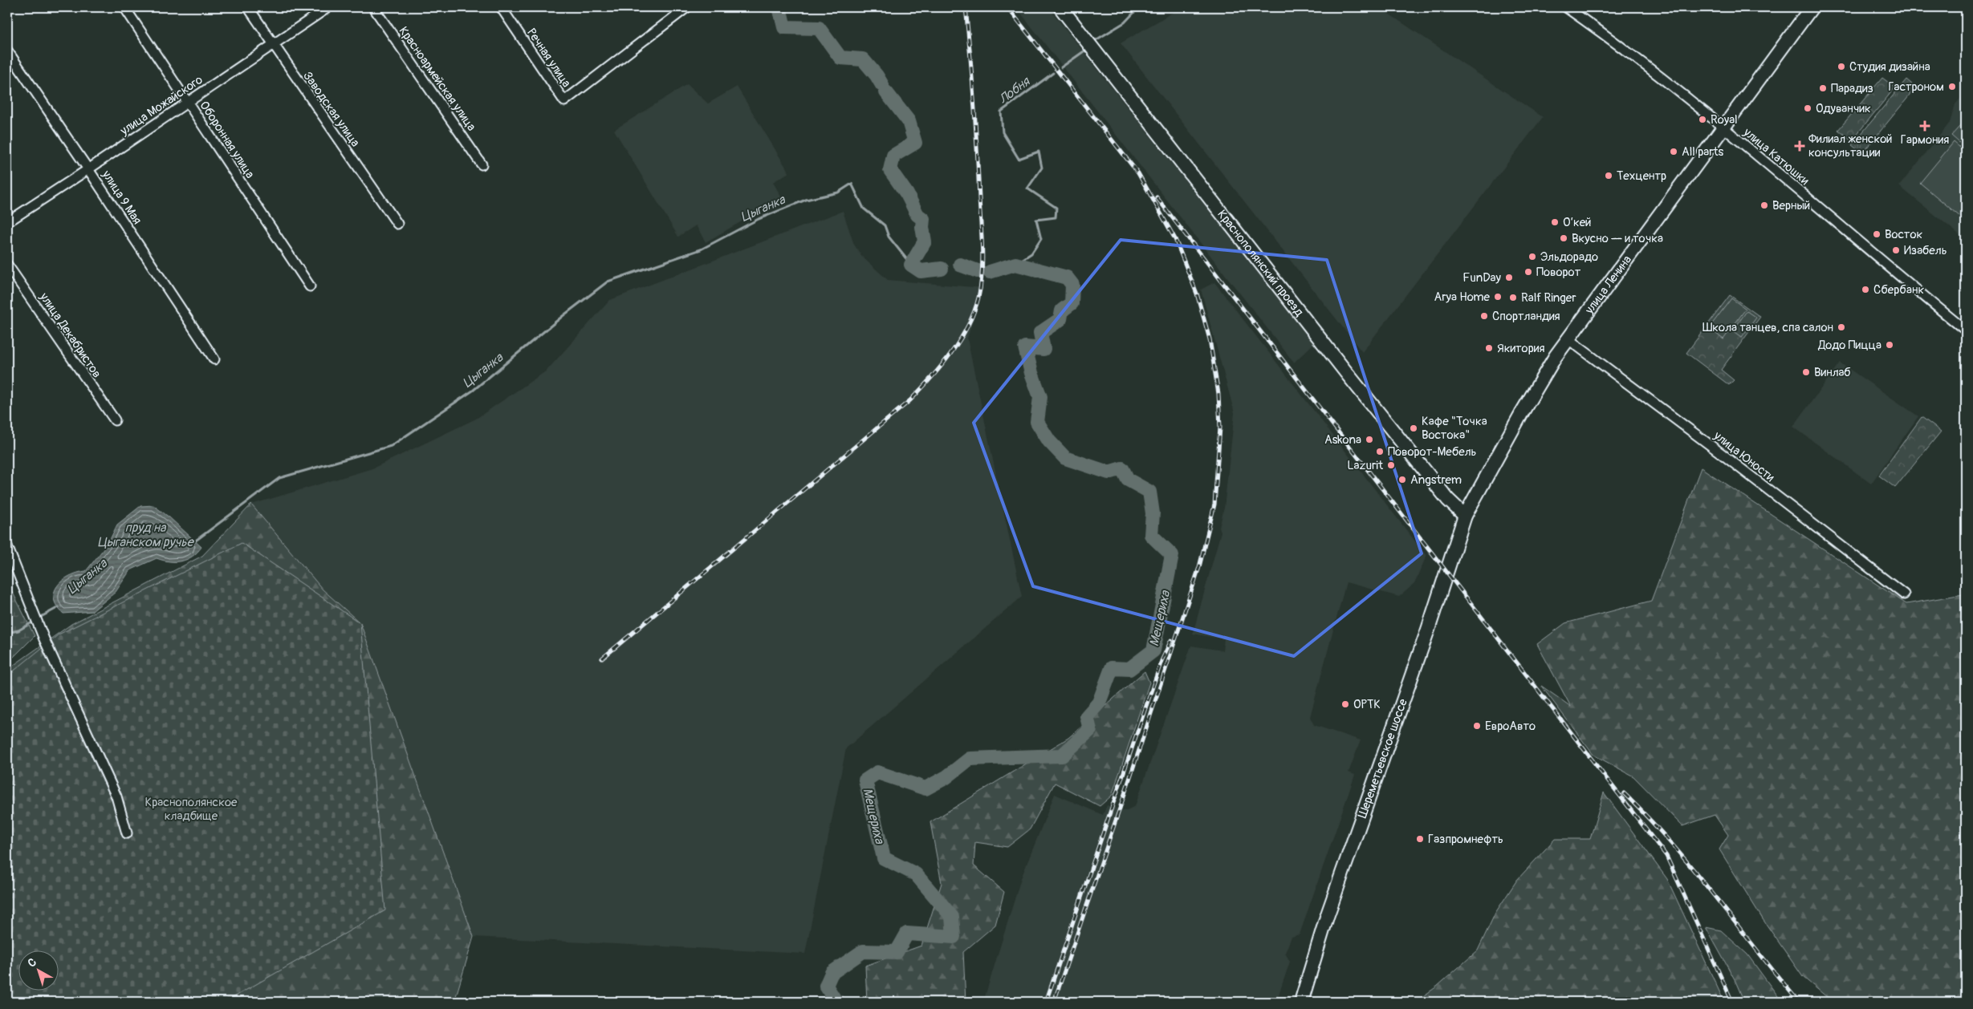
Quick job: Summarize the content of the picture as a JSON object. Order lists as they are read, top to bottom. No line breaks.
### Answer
{"streets":{"main road":["Краснополянский проезд","улица Ленина","Шереметьевское шоссе"],"street":["Речная улица","Красноармейская улица","улица Можайского","Заводская улица","Оборонная улица","улица Катюшки","улица 9 Мая","улица Декабристов","улица Юности"]},"crossings":[["улица Можайского","Заводская улица"],["улица Можайского","Оборонная улица"],["улица Можайского","улица 9 Мая"],["улица Катюшки","улица Ленина"],["Краснополянский проезд","улица Ленина"],["Краснополянский проезд","Шереметьевское шоссе"],["улица Ленина","улица Юности"],["улица Ленина","Шереметьевское шоссе"]],"water":["Лобня","Цыганка","пруд на Цыганском ручье","Мещериха"],"parks":["Краснополянское кладбище"],"places":{"other":["Студия дизайна","Гастроном","Парадиз","Одуванчик","Royal","All parts","Техцентр","Верный","О’кей","Восток","Вкусно — и точка","Изабель","Эльдорадо","Поворот","FunDay","Сбербанк","Arya Home","Ralf Ringer","Спортландия","Школа танцев, спа салон","Додо Пицца","Якитория","Винлаб","Кафе \"Точка Востока\"","Askona","Поворот-Мебель","Lazurit","Angstrem","ОРТК","ЕвроАвто","Газпромнефть"],"health":["Гармония","Филиал женской консультации"]},"north":"top left"}
